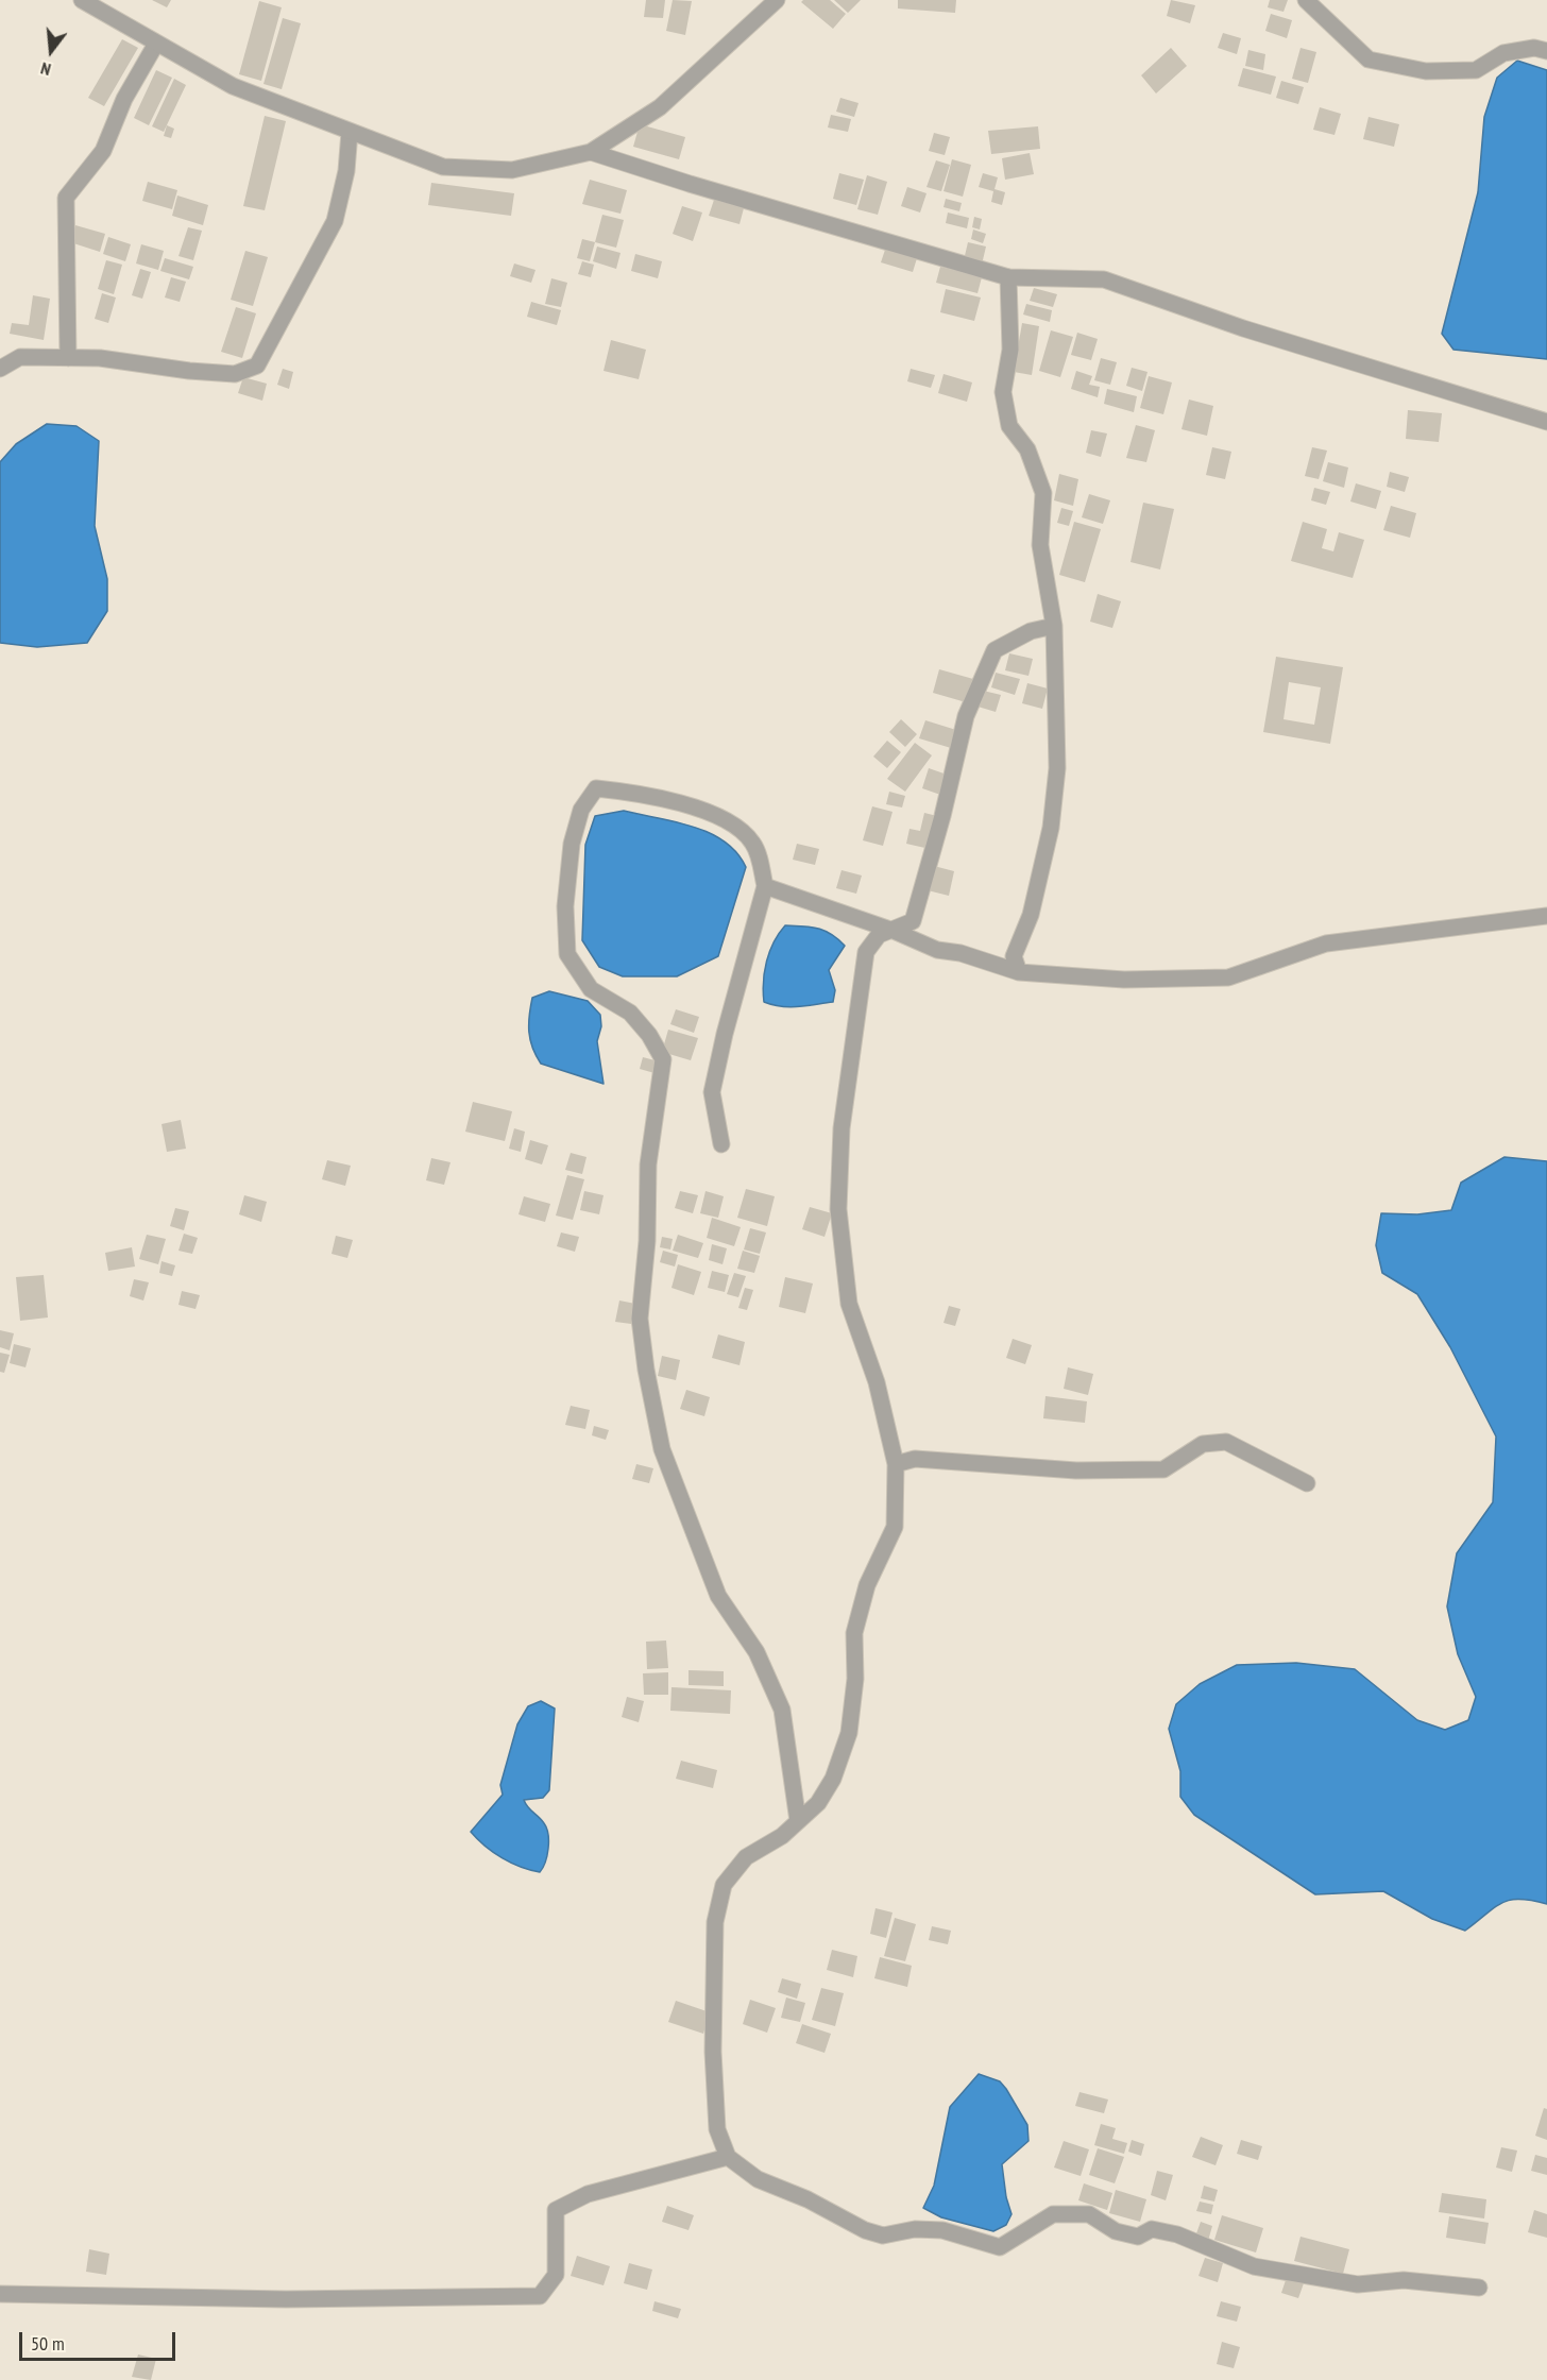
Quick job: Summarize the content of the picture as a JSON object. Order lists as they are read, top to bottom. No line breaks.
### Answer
{"scale_bar":"50 m","north":"bottom"}
